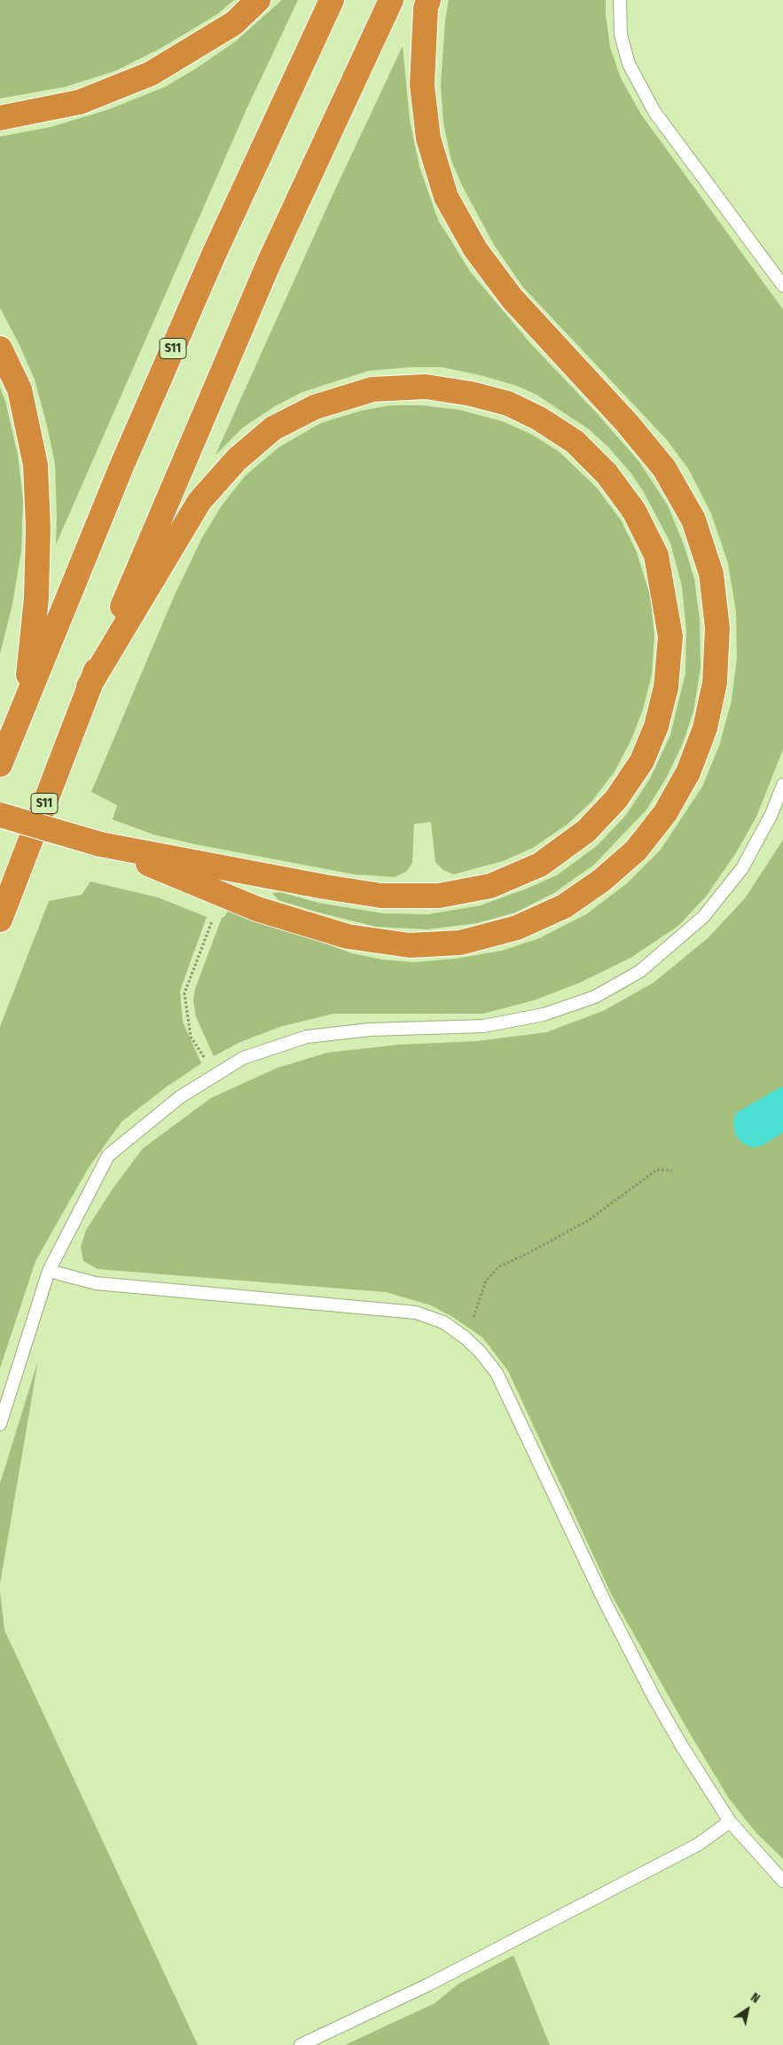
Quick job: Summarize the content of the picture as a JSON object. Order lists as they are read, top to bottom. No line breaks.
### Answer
{"streets":{"highway":["S11"]},"north":"top right"}
